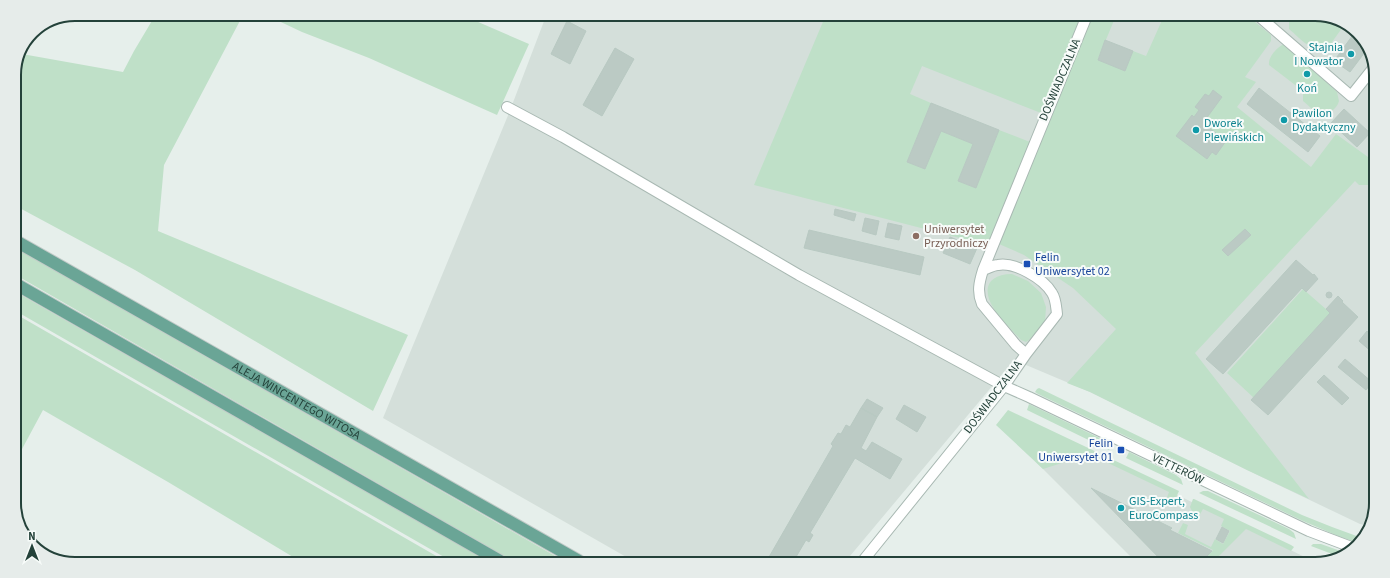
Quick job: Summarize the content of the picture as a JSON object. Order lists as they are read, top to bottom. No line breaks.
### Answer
{"streets":{"main road":["ALEJA WINCENTEGO WITOSA"],"street":["DOŚWIADCZALNA","VETTERÓW"]},"crossings":[["DOŚWIADCZALNA","VETTERÓW"]],"places":{"other":["Stajnia I Nowator","Koń","Pawilon Dydaktyczny","Dworek Plewińskich","Uniwersytet Przyrodniczy","GIS-Expert, EuroCompass"],"transit":["Felin Uniwersytet 02","Felin Uniwersytet 01"]},"north":"top"}
